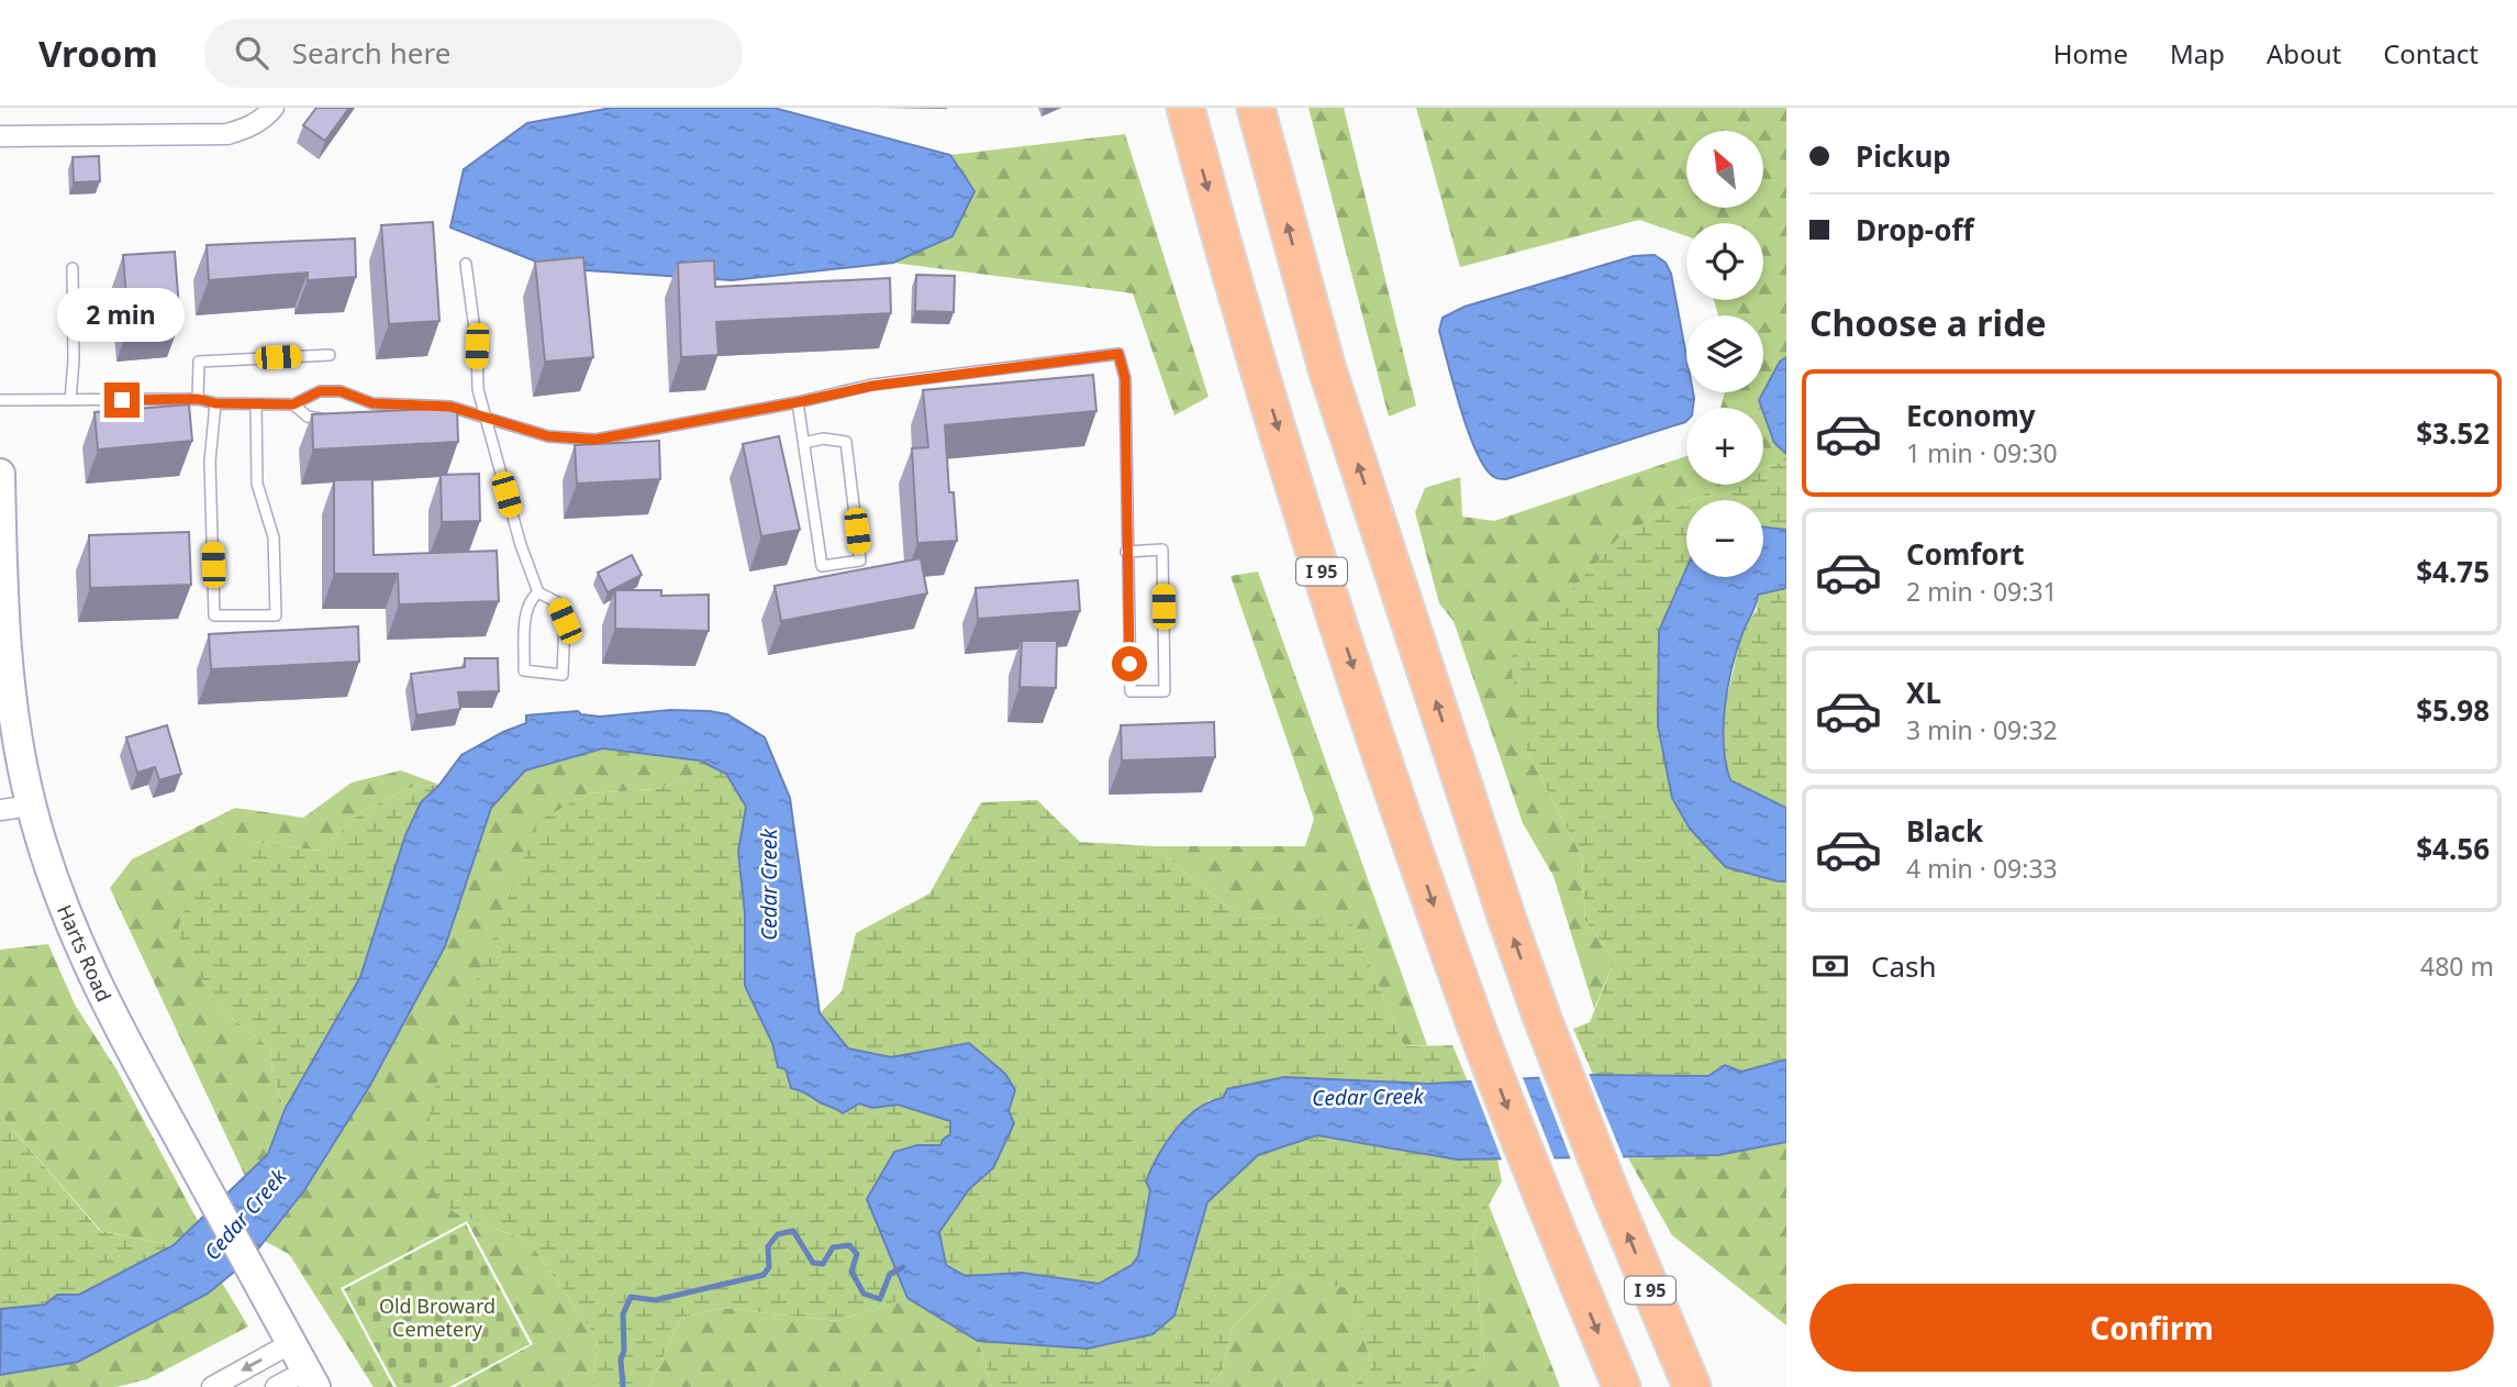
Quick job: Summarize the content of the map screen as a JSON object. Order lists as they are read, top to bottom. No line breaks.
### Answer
{"streets":{"highway":["I 95"],"street":["Harts Road"]},"water":["Cedar Creek"],"parks":["Old Broward Cemetery"],"north":"top left","page":{"header":"Vroom","search":"Search here","nav":["Home","Map","About","Contact"],"banner":["Pickup","Drop-off"],"map_buttons":["+","−"],"heading":"Choose a ride","bubble":"2 min","list":[{"name":"Economy","note":"1 min · 09:30","value":"$3.52"},{"name":"Comfort","note":"2 min · 09:31","value":"$4.75"},{"name":"XL","note":"3 min · 09:32","value":"$5.98"},{"name":"Black","note":"4 min · 09:33","value":"$4.56"}],"pay":["Cash","480 m"],"buttons":"Confirm"}}
